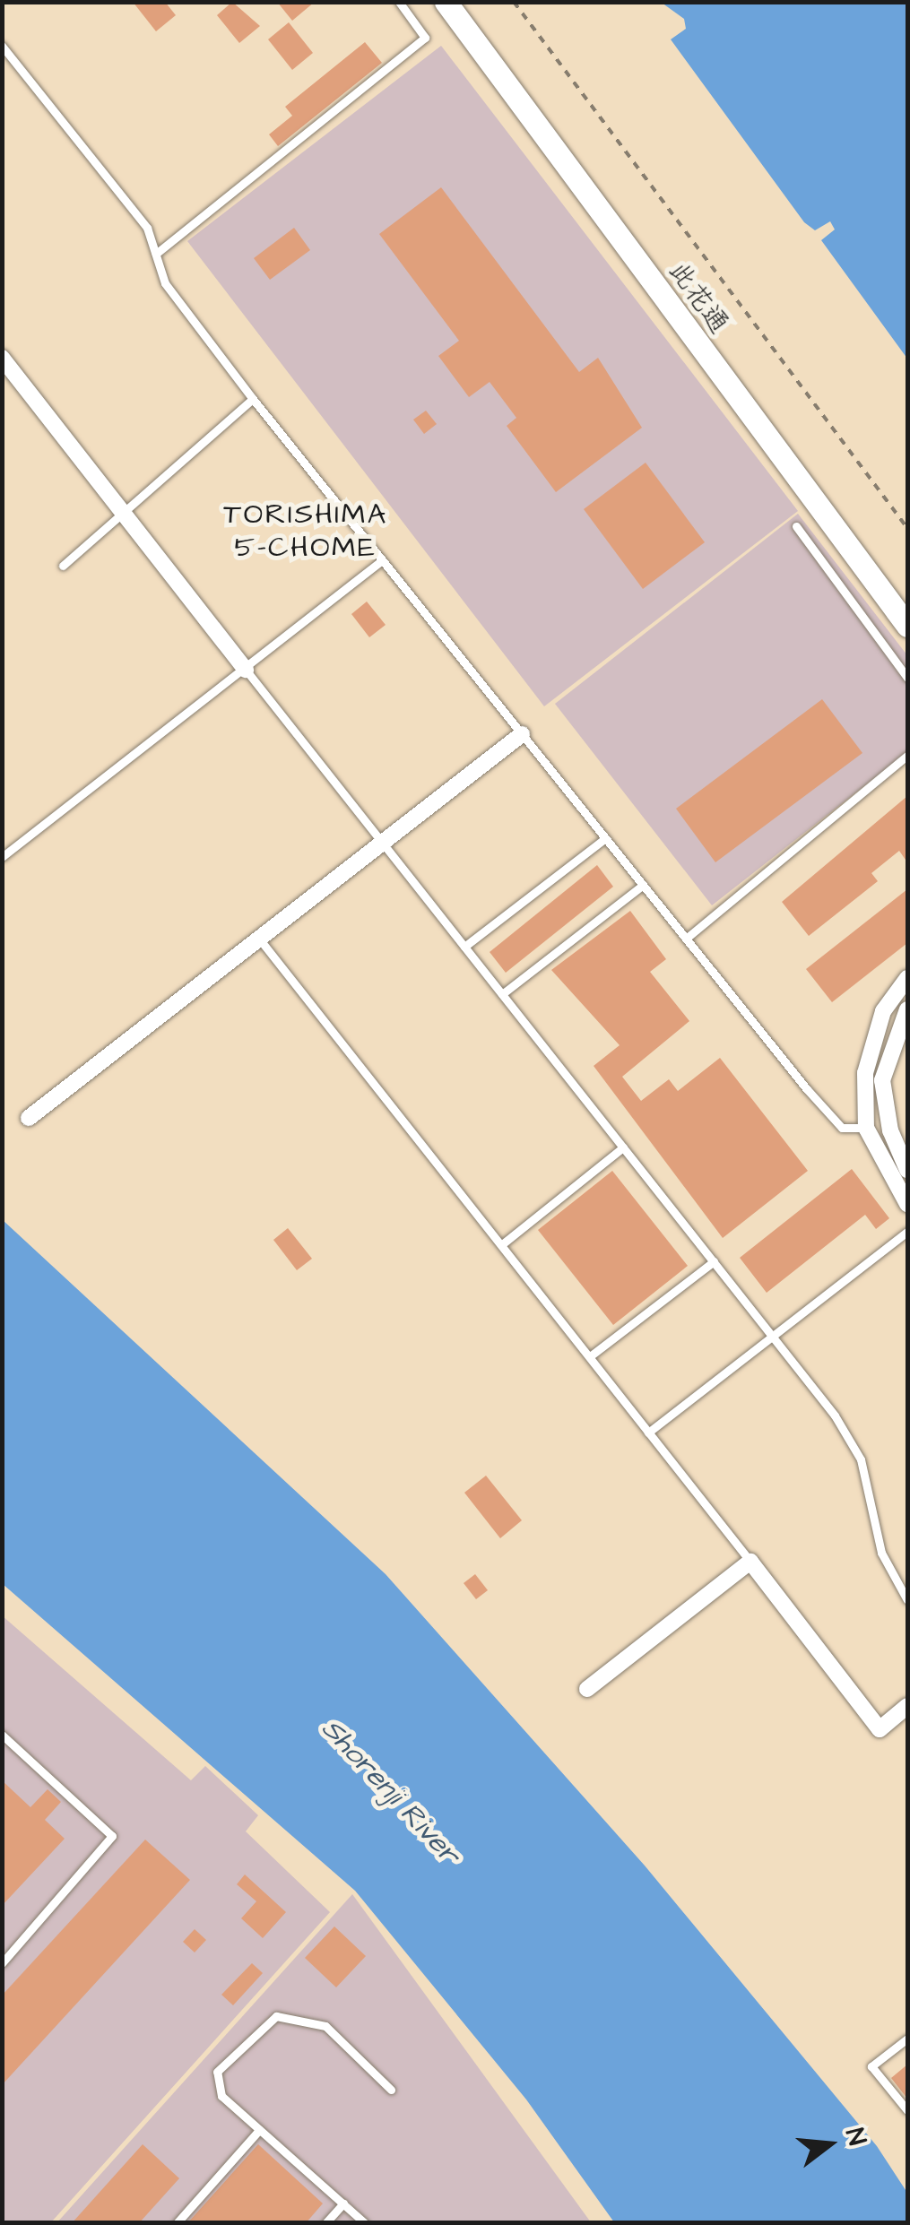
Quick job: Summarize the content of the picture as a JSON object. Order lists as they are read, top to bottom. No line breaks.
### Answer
{"streets":{"street":["此花通"]},"districts":["TORISHIMA 5-CHOME"],"water":["Shorenji River"],"north":"right"}
